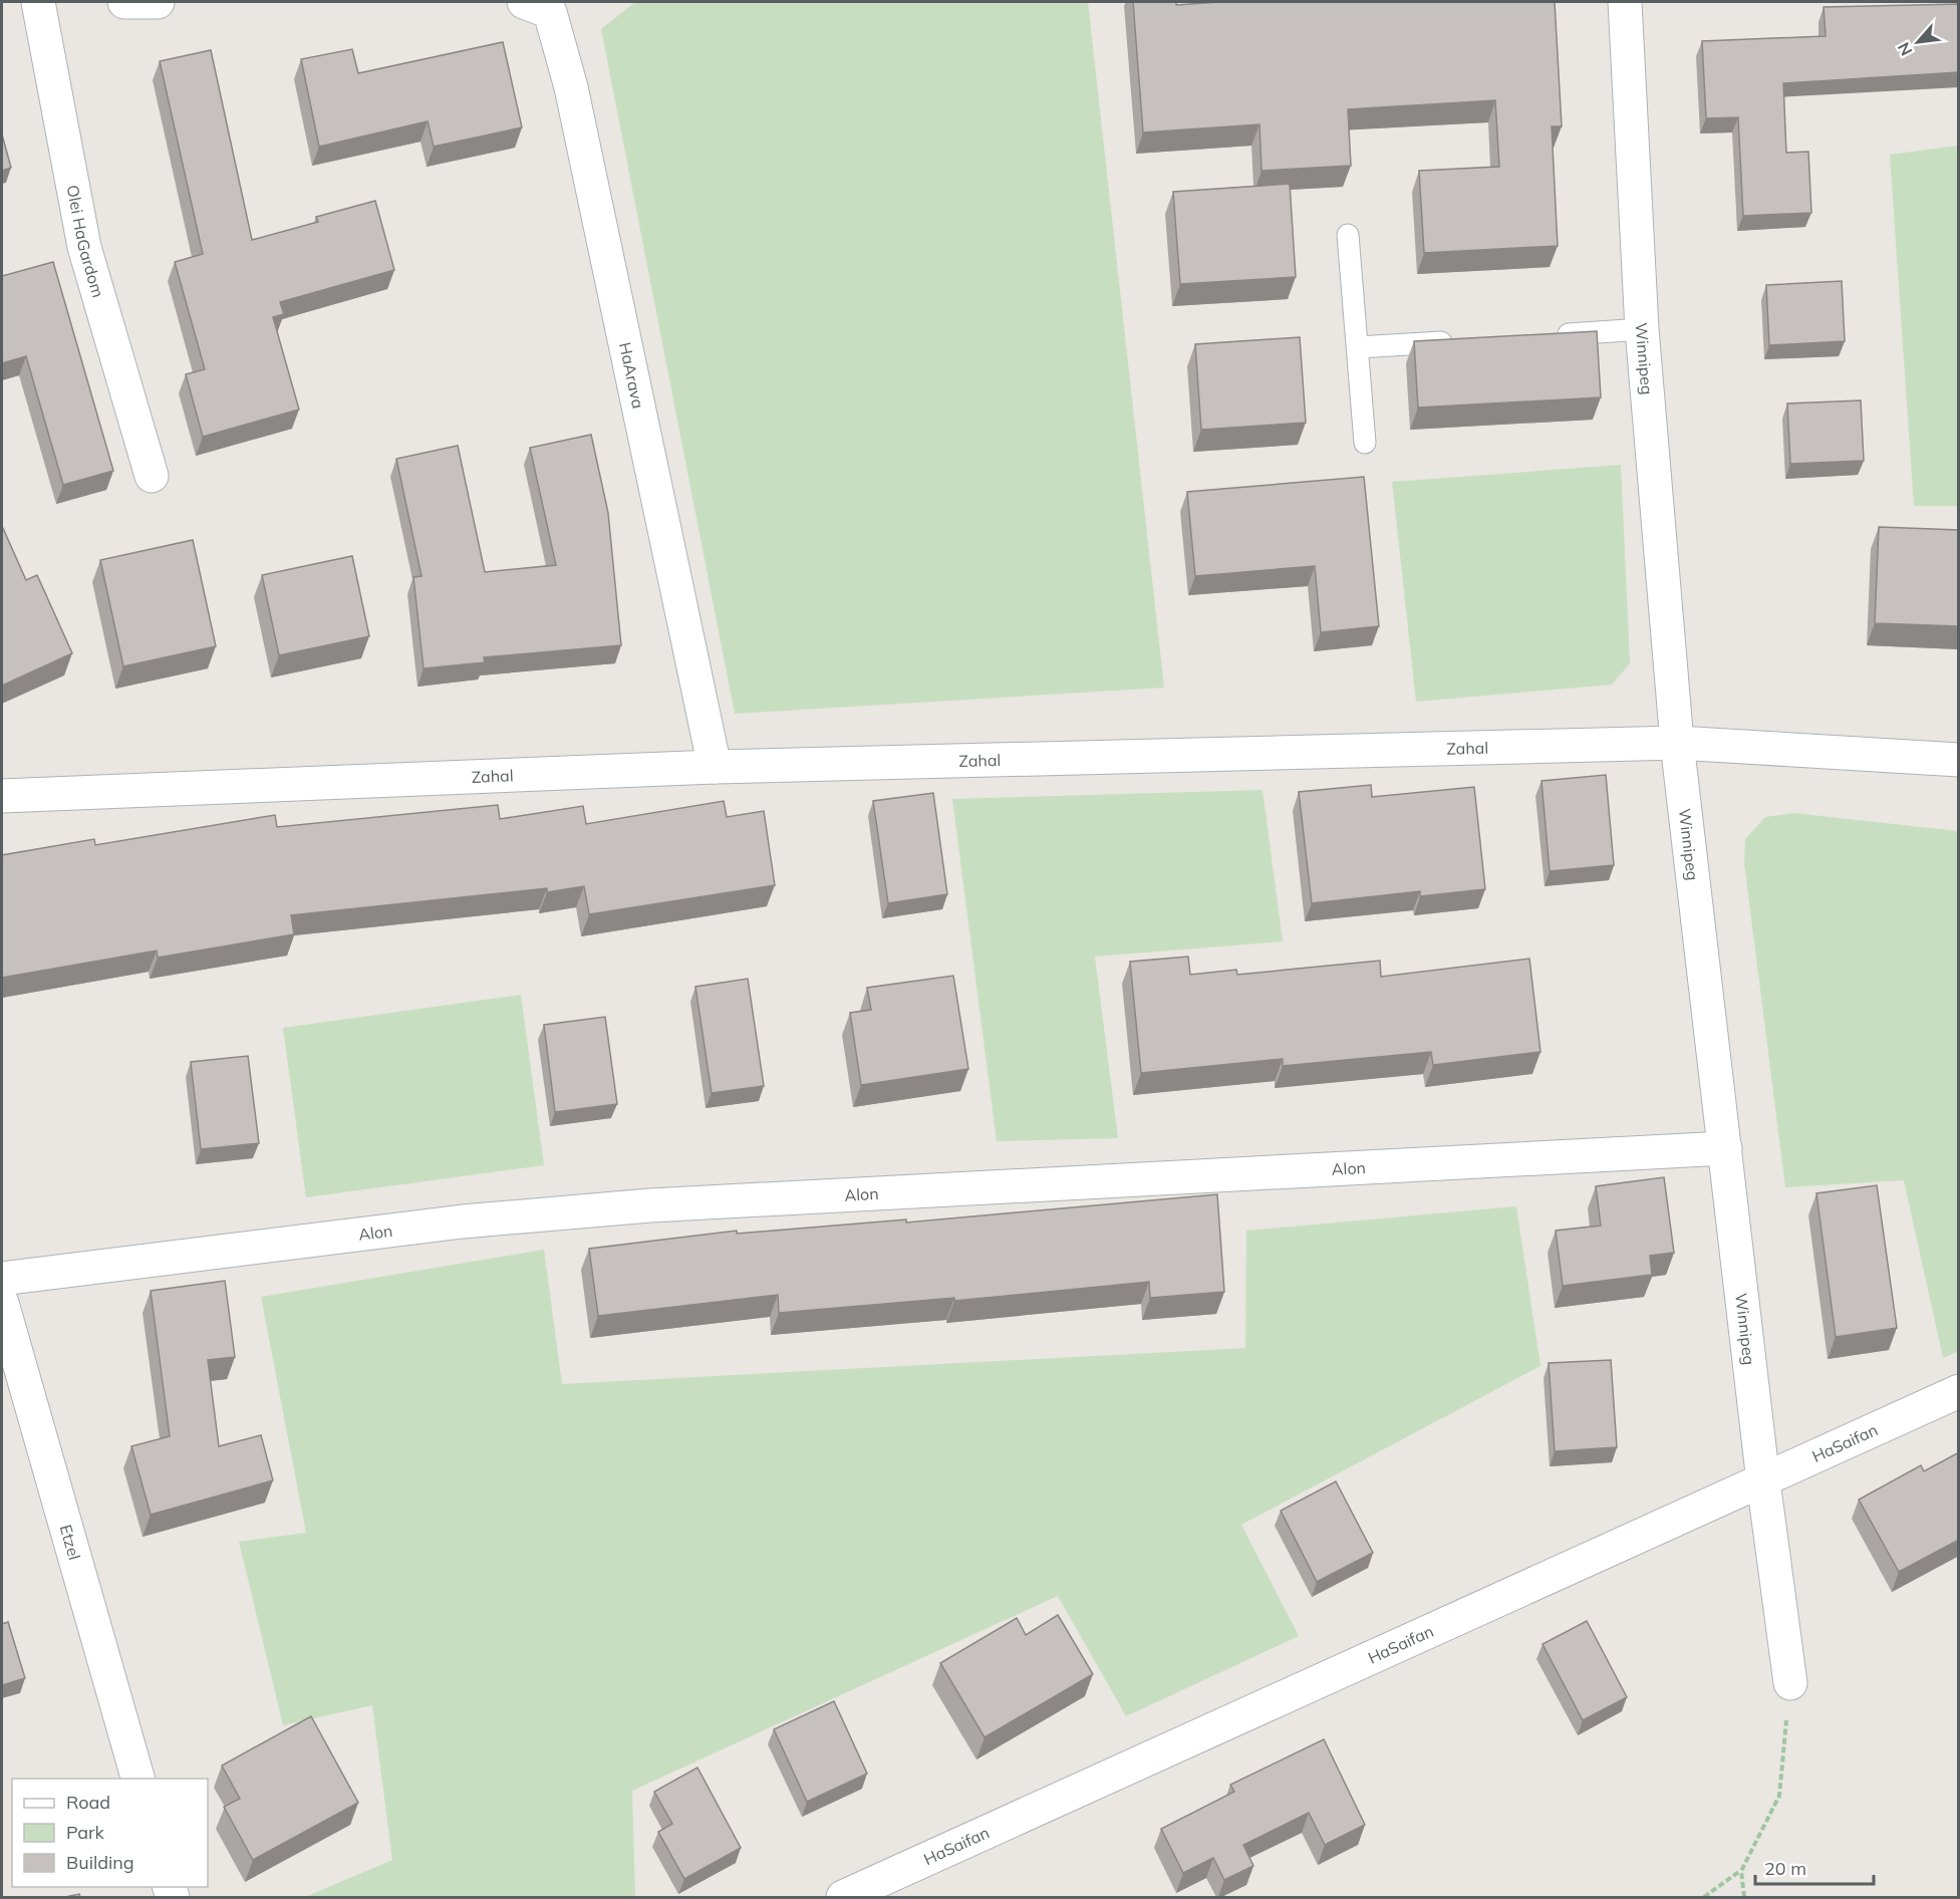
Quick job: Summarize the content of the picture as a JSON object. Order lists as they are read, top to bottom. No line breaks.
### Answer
{"streets":{"street":["Olei HaGardom","Winnipeg","HaArava","Zahal","Alon","HaSaifan","Etzel"]},"crossings":[["Winnipeg","Zahal"],["Winnipeg","Alon"],["Winnipeg","HaSaifan"],["HaArava","Zahal"]],"legend":["Road","Park","Building"],"scale_bar":"20 m","north":"bottom left"}
